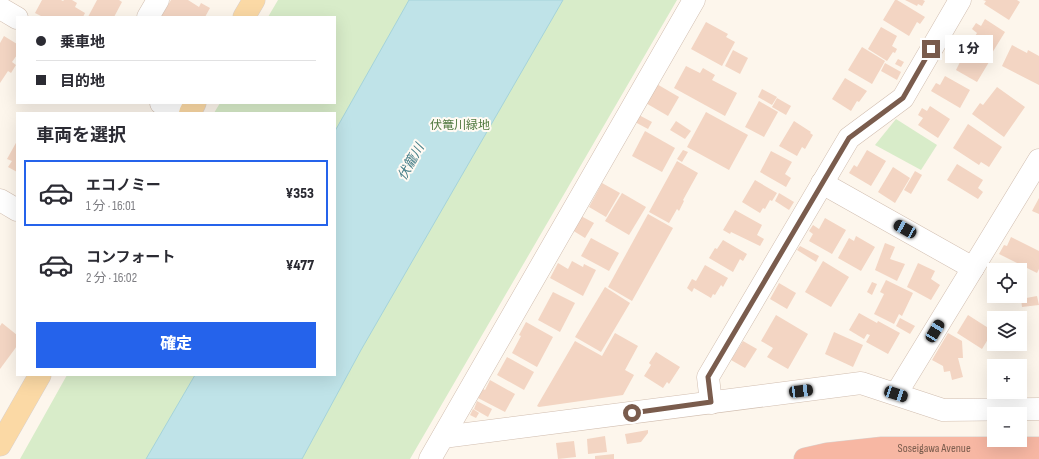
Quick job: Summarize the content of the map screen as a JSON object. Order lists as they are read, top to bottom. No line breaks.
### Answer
{"streets":{"highway":["Soseigawa Avenue"]},"water":["伏籠川"],"parks":["伏篭川緑地"],"page":{"banner":["乗車地","目的地"],"bubble":"1 分","heading":"車両を選択","list":[{"name":"エコノミー","note":"1 分 · 16:01","value":"¥353"},{"name":"コンフォート","note":"2 分 · 16:02","value":"¥477"}],"map_buttons":["+","−"],"buttons":"確定"}}
